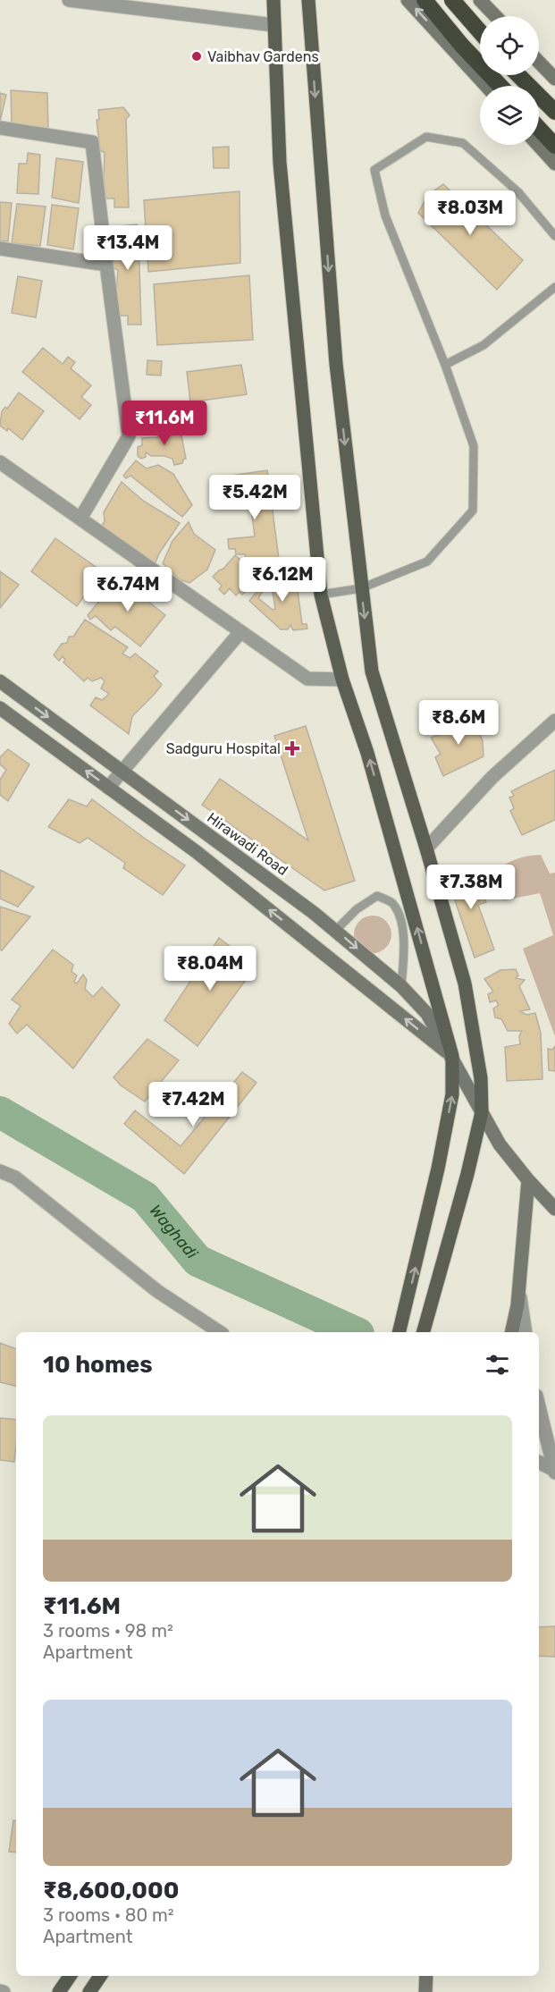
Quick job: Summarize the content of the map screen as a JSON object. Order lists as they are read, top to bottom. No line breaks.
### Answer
{"streets":{"street":["Hirawadi Road"]},"water":["Waghadi"],"places":{"other":["Vaibhav Gardens"],"health":["Sadguru Hospital"]},"page":{"price":["₹8.03M","₹13.4M","₹11.6M","₹5.42M","₹6.12M","₹6.74M","₹8.6M","₹7.38M","₹8.04M","₹7.42M"],"heading":"10 homes","list":[{"name":"₹11.6M","note":"3 rooms · 98 m² · Apartment"},{"name":"₹8,600,000","note":"3 rooms · 80 m² · Apartment"}]}}
